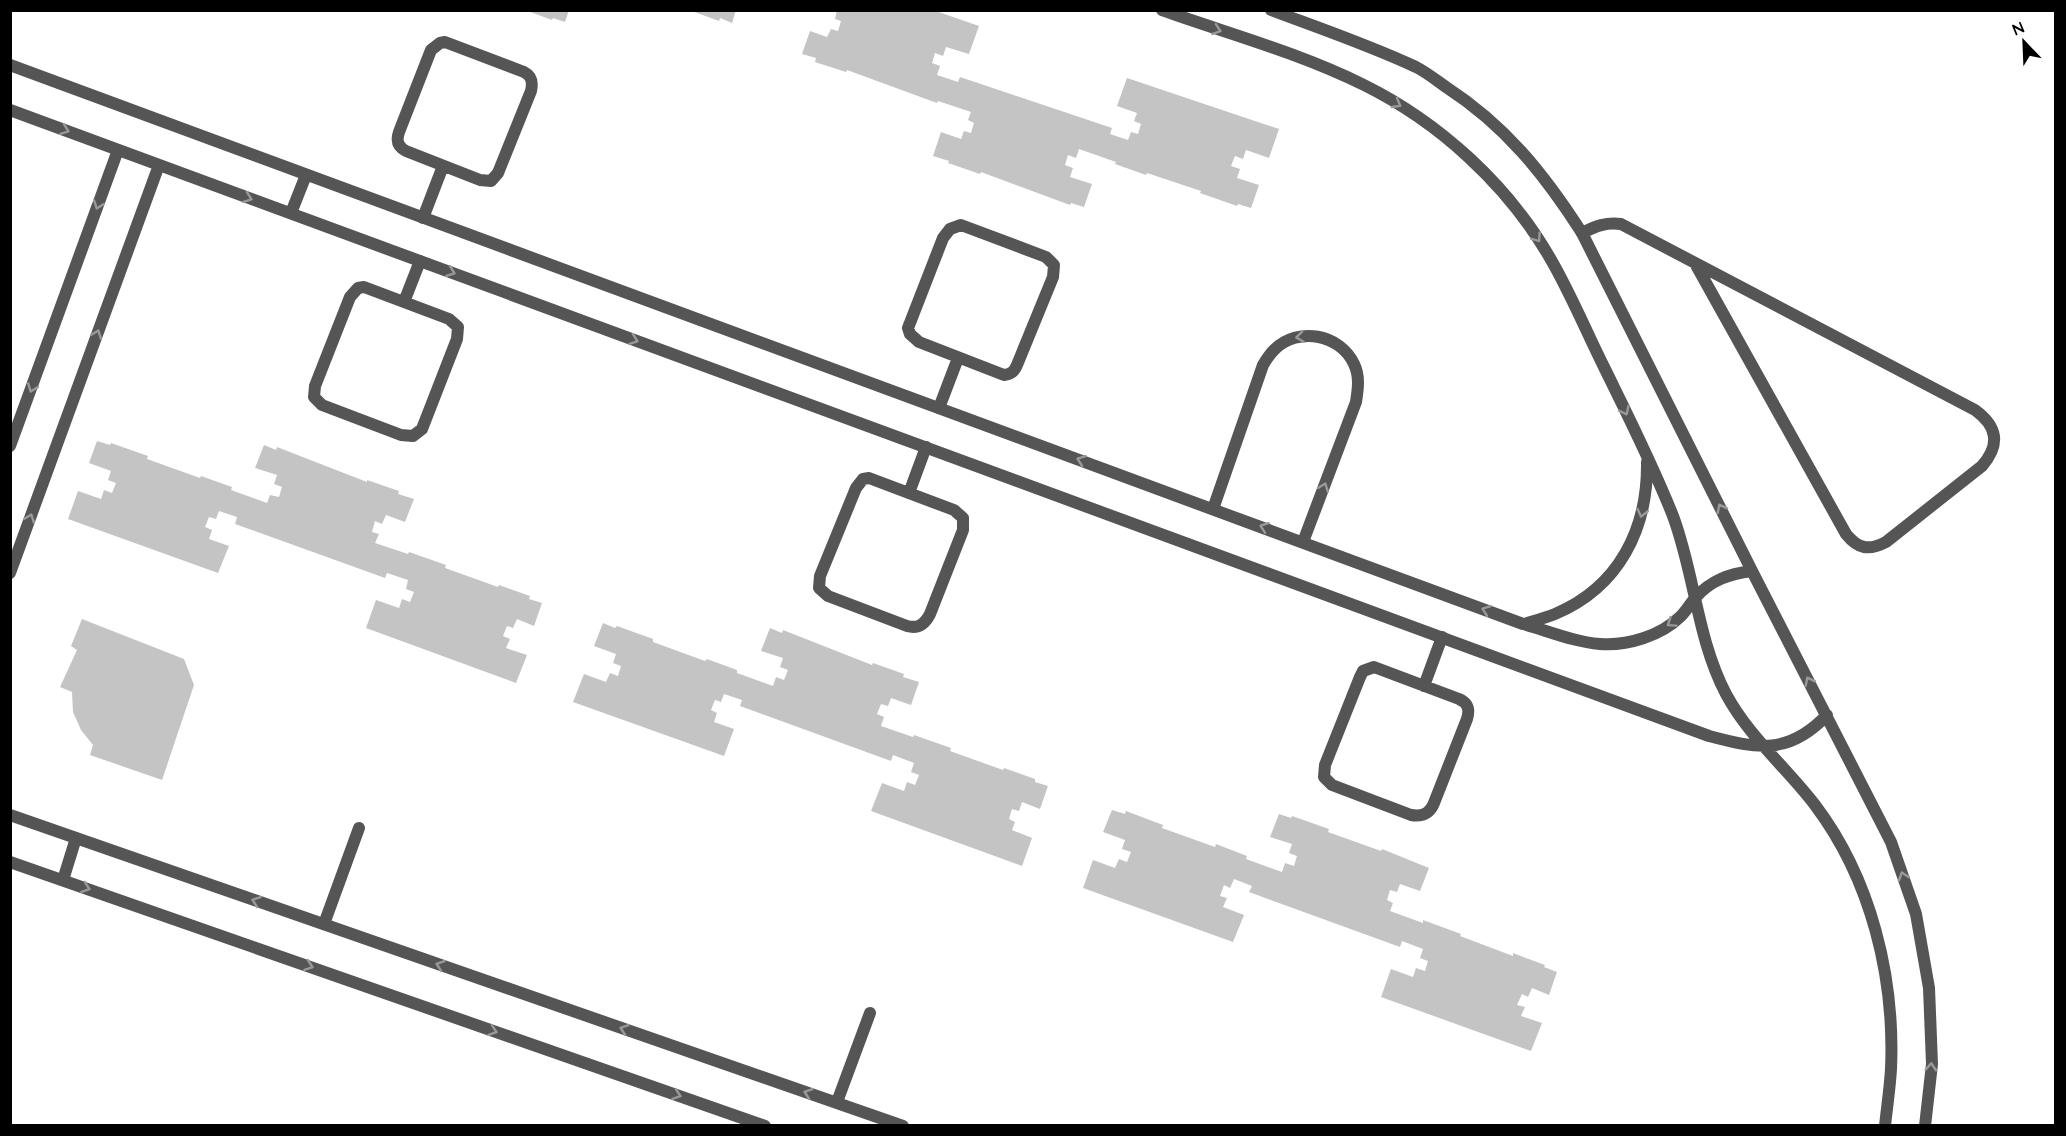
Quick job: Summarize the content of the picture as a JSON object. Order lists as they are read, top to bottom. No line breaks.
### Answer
{"north":"top left"}
